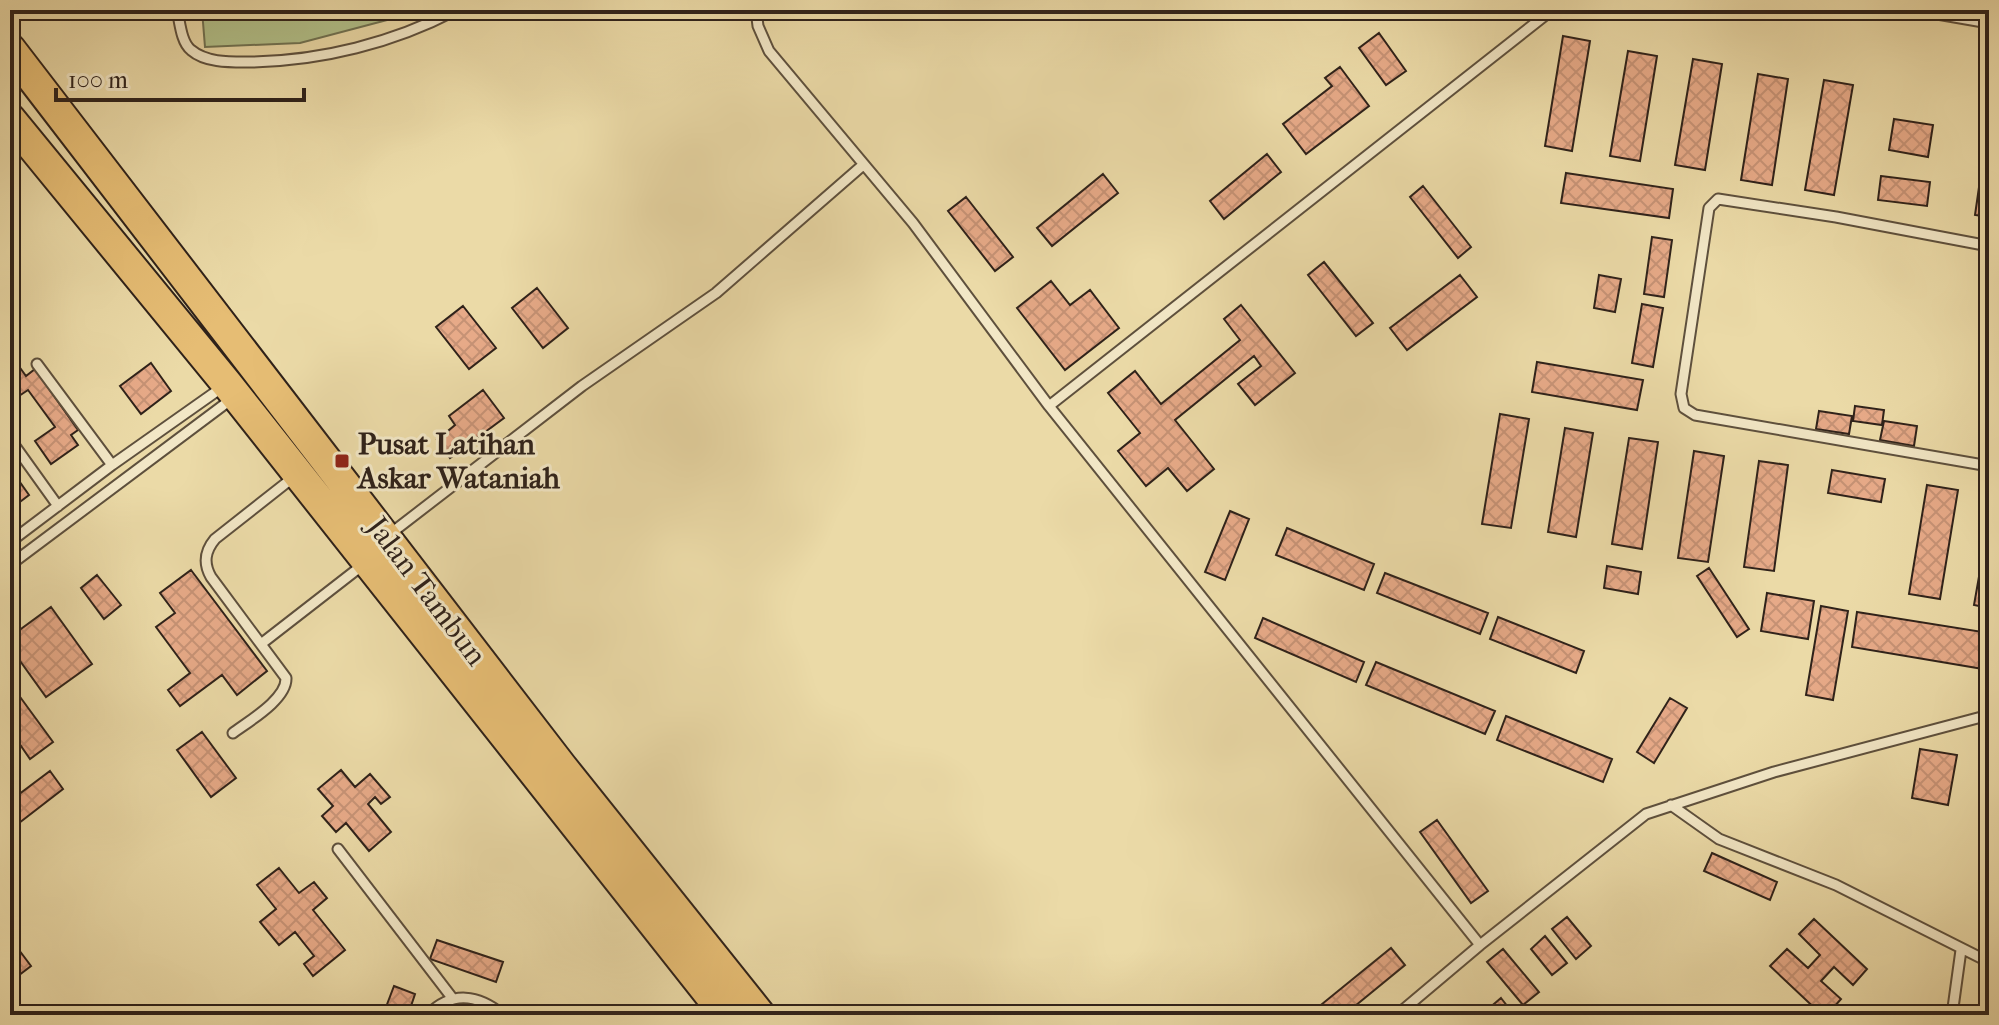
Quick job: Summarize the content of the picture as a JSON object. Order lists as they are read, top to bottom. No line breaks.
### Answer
{"streets":{"main road":["Jalan Tambun"]},"places":{"transit":["Pusat Latihan Askar Wataniah"]},"scale_bar":"100 m"}
